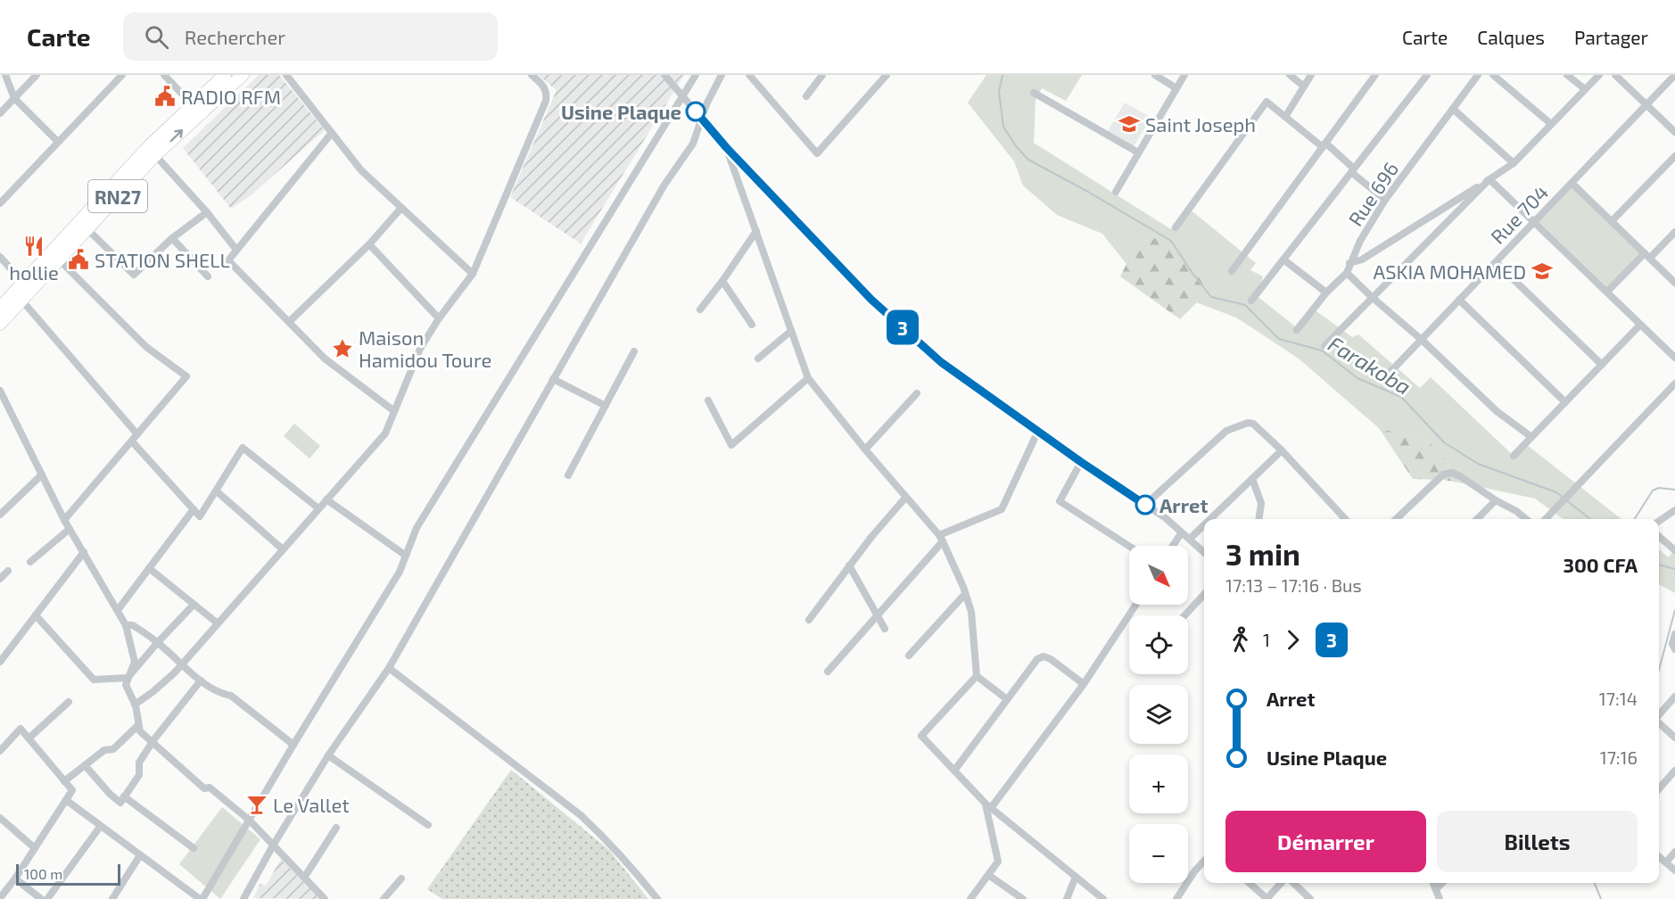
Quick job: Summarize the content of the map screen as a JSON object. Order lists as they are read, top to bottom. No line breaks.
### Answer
{"streets":{"main road":["RN27"],"street":["Rue 696","Rue 704"]},"water":["Farakoba"],"places":{"public building":["RADIO RFM","STATION SHELL"],"other":["Usine Plaque","Arret"],"school or university":["Saint Joseph","ASKIA MOHAMED"],"restaurant":["hollie"],"place":["Maison Hamidou Toure"],"bar":["Le Vallet"]},"lines":["bus line 3"],"scale_bar":"100 m","north":"bottom right","page":{"header":"Carte","search":"Rechercher","nav":["Carte","Calques","Partager"],"on_map":"3","heading":["3 min","17:13 – 17:16 · Bus","300 CFA"],"map_buttons":["+","−"],"legs":["1","3"],"list":[{"name":"Arret","value":"17:14"},{"name":"Usine Plaque","value":"17:16"}],"buttons":["Démarrer","Billets"],"scale":"100 m"}}
